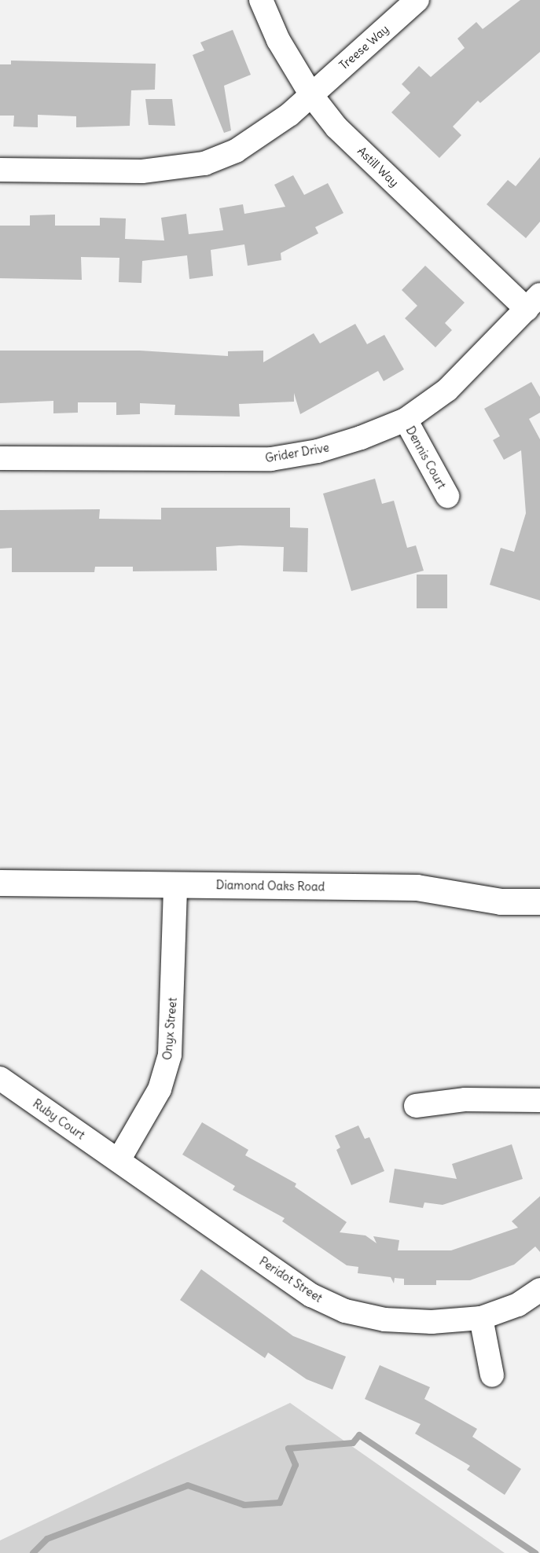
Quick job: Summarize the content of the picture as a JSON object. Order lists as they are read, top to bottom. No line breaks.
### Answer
{"streets":{"street":["Treese Way","Astill Way","Grider Drive","Dennis Court","Diamond Oaks Road","Onyx Street","Ruby Court","Peridot Street"]},"crossings":[["Treese Way","Astill Way"],["Astill Way","Grider Drive"],["Grider Drive","Dennis Court"],["Diamond Oaks Road","Onyx Street"],["Onyx Street","Ruby Court"],["Onyx Street","Peridot Street"],["Ruby Court","Peridot Street"]]}
